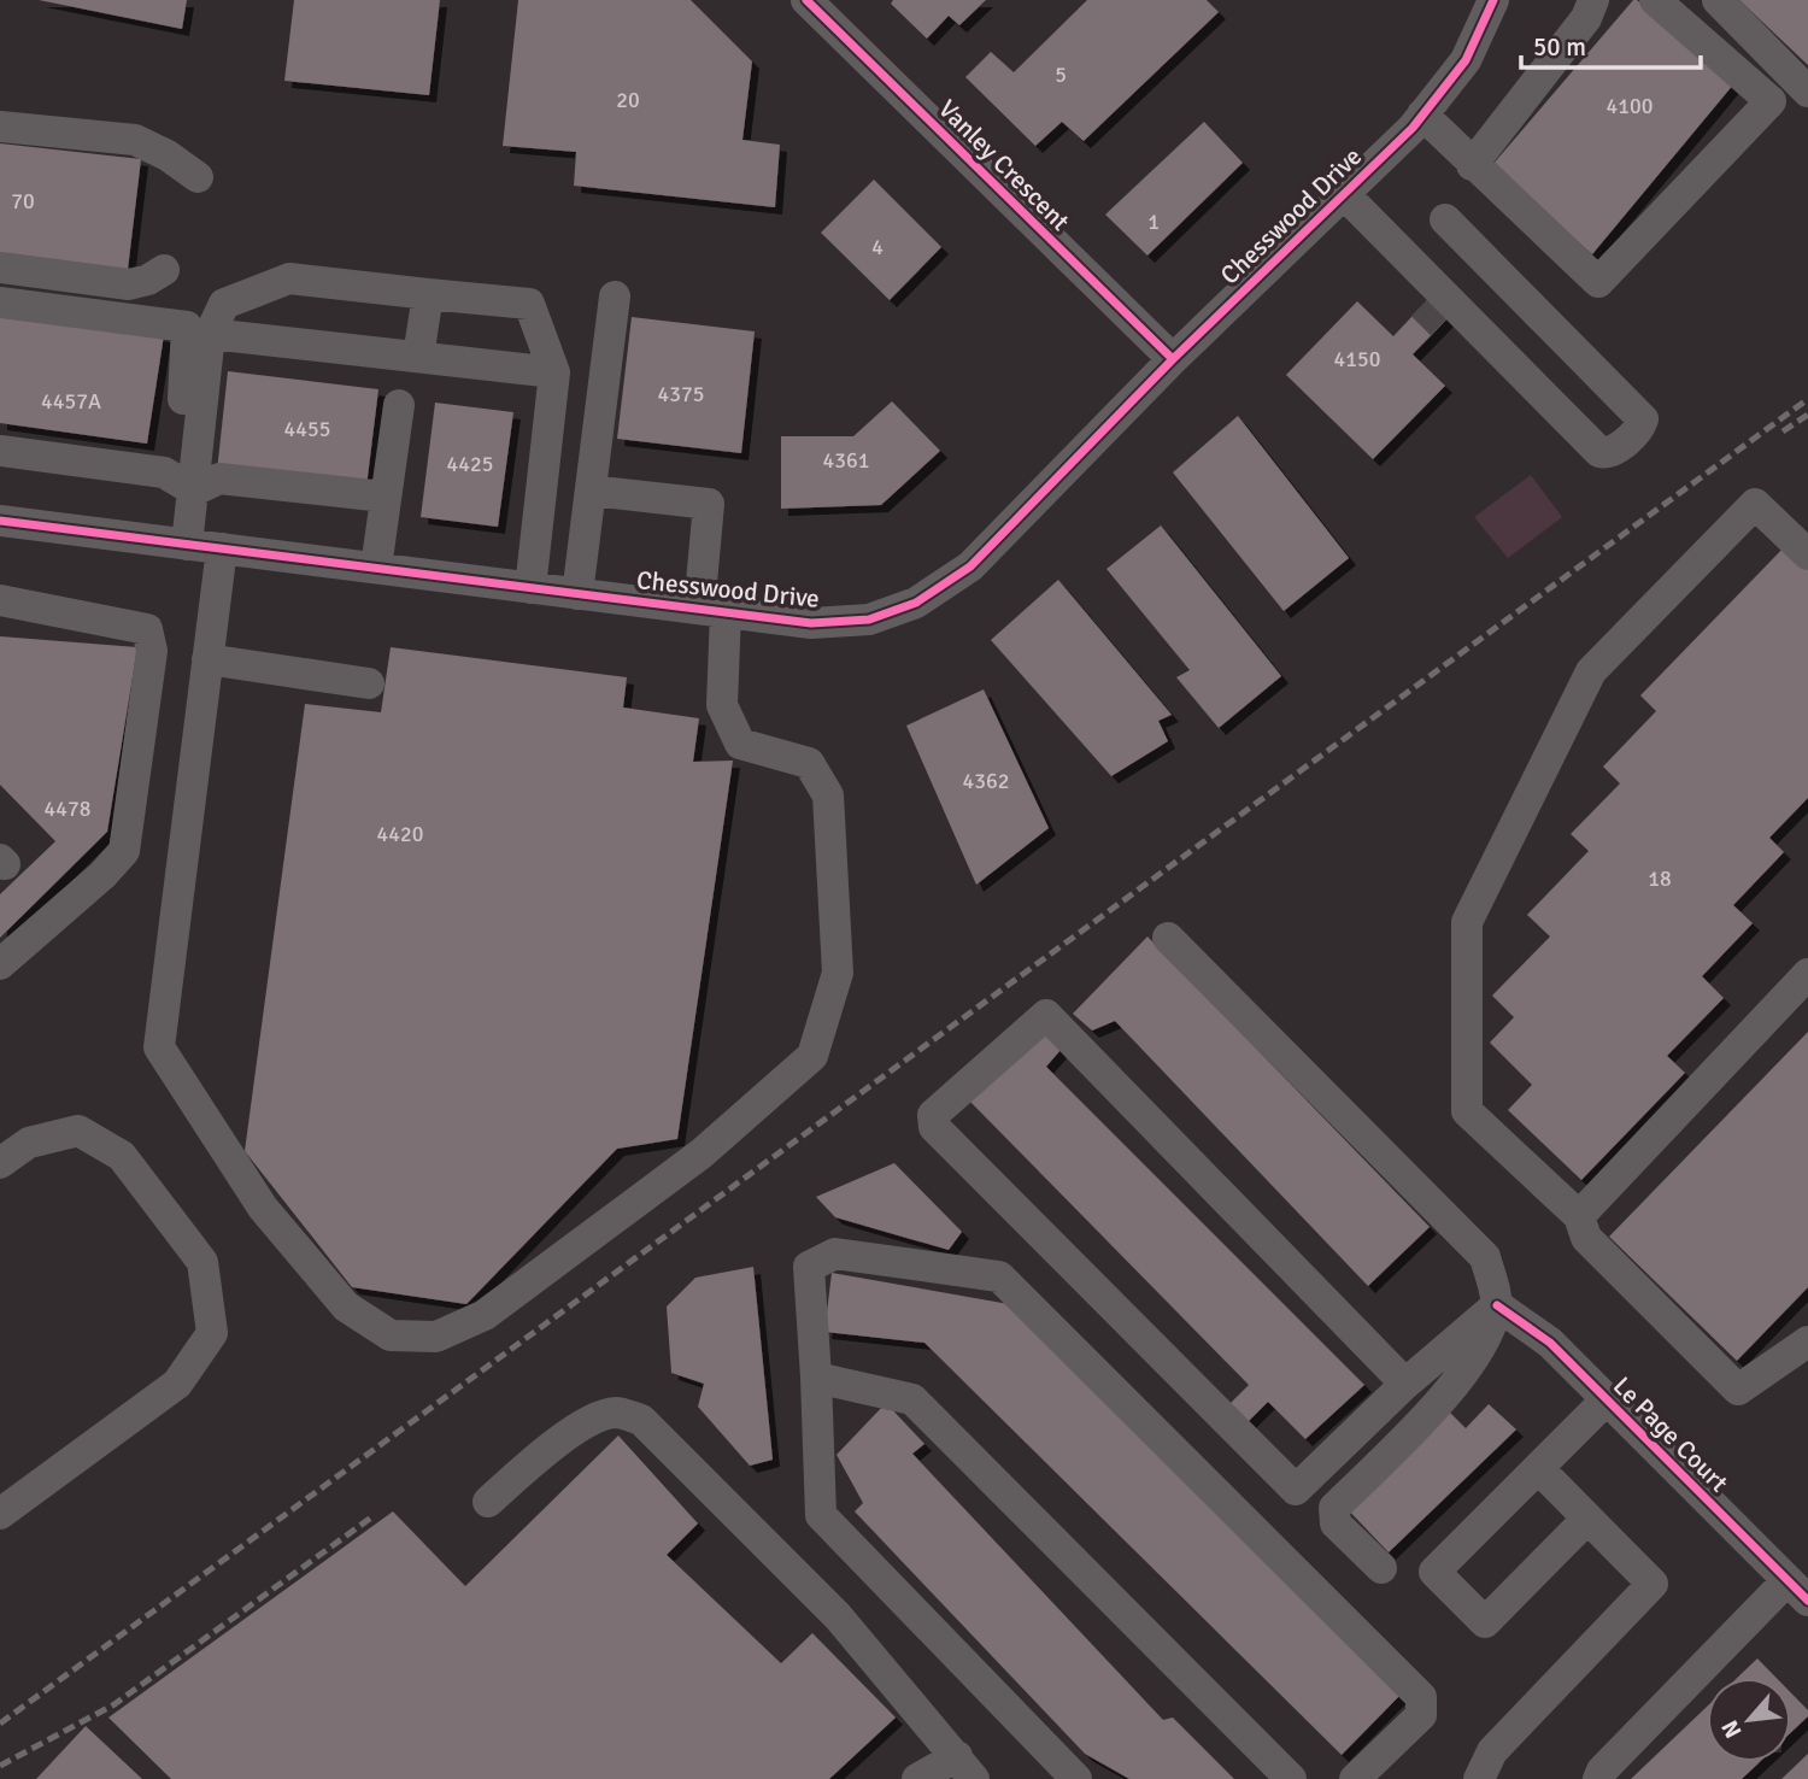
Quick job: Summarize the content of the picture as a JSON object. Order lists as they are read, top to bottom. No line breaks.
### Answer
{"streets":{"street":["Vanley Crescent","Chesswood Drive","Le Page Court"]},"crossings":[["Vanley Crescent","Chesswood Drive"]],"house_numbers":["5","20","4100","70","1","4","4150","4375","4457A","4455","4361","4425","4362","4478","4420","18"],"scale_bar":"50 m","north":"bottom left"}
